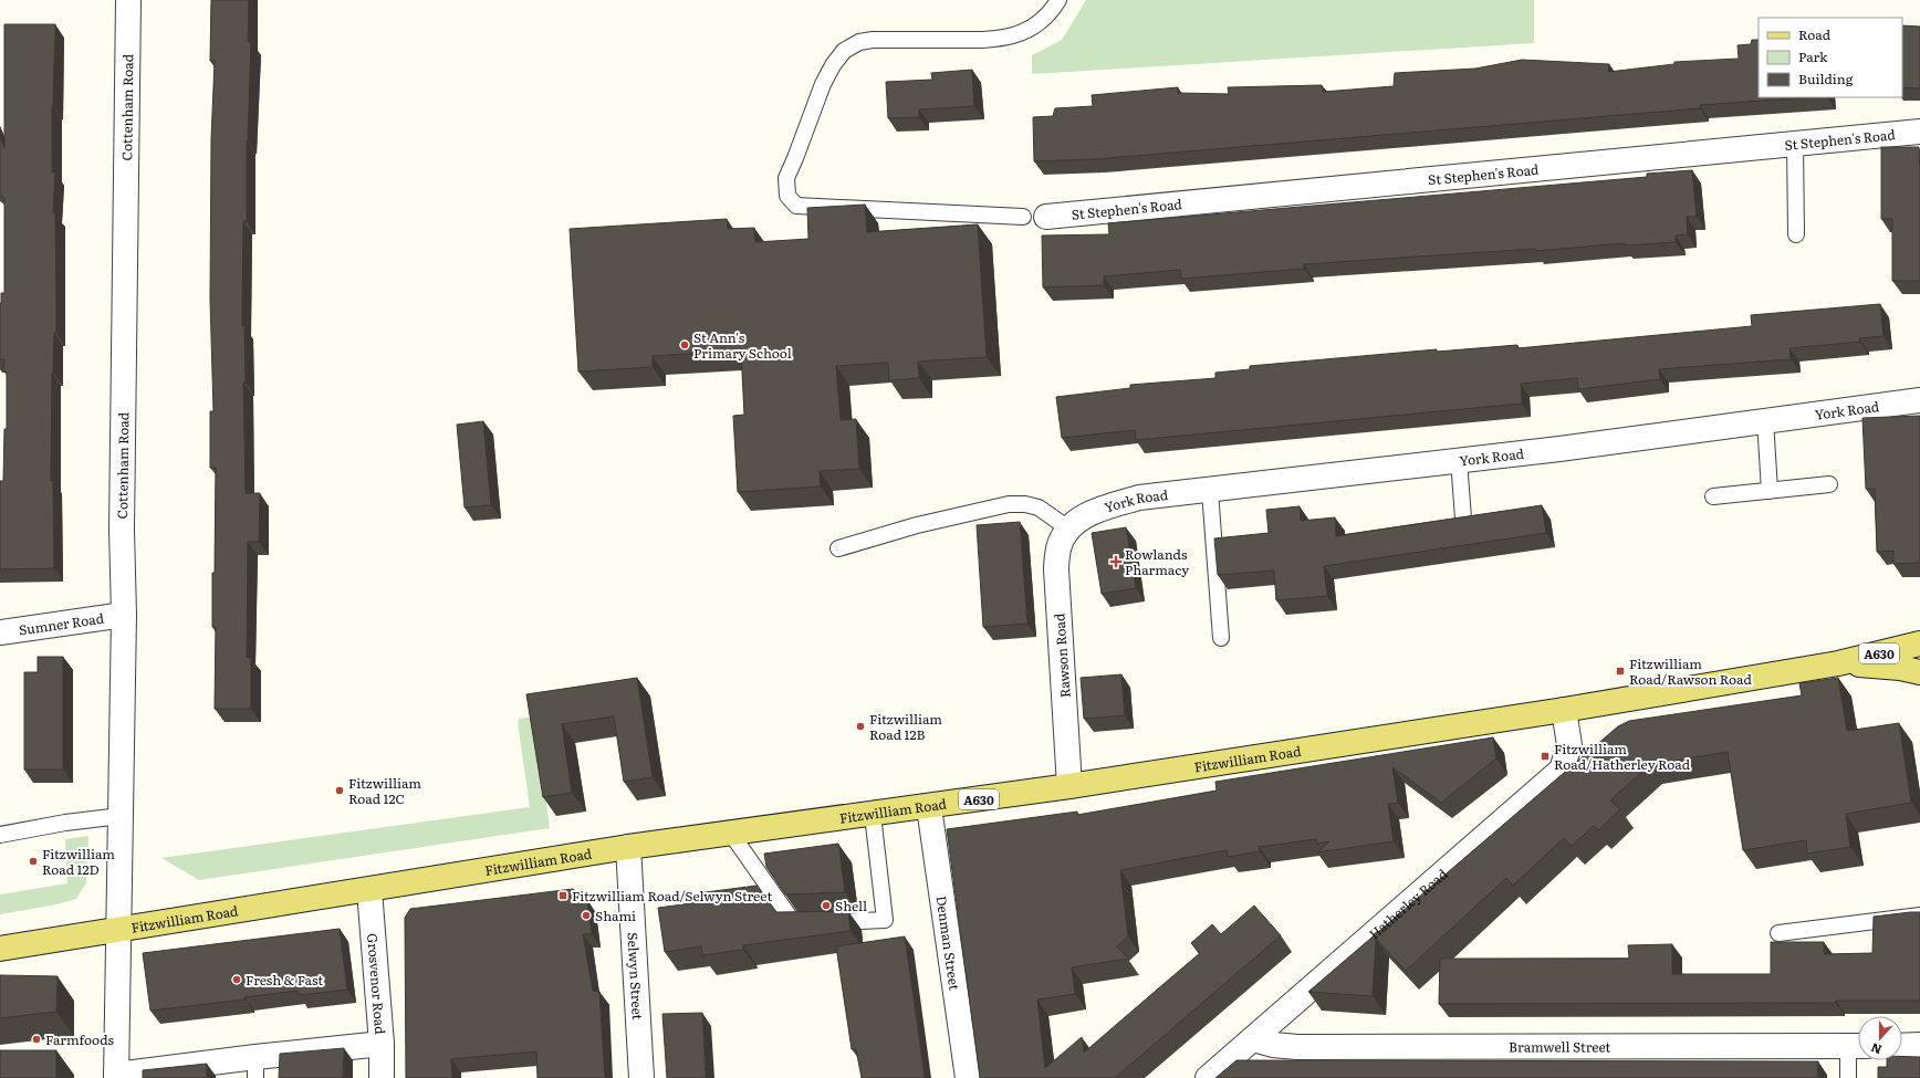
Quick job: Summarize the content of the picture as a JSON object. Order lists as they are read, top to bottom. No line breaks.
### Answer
{"streets":{"main road":["A630","Fitzwilliam Road"],"street":["Cottenham Road","St Stephen's Road","York Road","Sumner Road","Rawson Road","Hatherley Road","Denman Street","Selwyn Street","Grosvenor Road","Bramwell Street"]},"crossings":[["Cottenham Road","Sumner Road"],["Cottenham Road","Fitzwilliam Road"],["York Road","Rawson Road"],["Rawson Road","Fitzwilliam Road"],["Fitzwilliam Road","Hatherley Road"],["Fitzwilliam Road","Denman Street"],["Fitzwilliam Road","Selwyn Street"],["Fitzwilliam Road","Grosvenor Road"],["Hatherley Road","Bramwell Street"]],"places":{"other":["St Ann's Primary School","Fitzwilliam Road 12B","Fitzwilliam Road 12C","Fitzwilliam Road 12D","Shell","Shami","Fresh & Fast","Farmfoods"],"health":["Rowlands Pharmacy"],"transit":["Fitzwilliam Road/Rawson Road","Fitzwilliam Road/Hatherley Road","Fitzwilliam Road/Selwyn Street"]},"legend":["Road","Park","Building"],"north":"bottom"}
